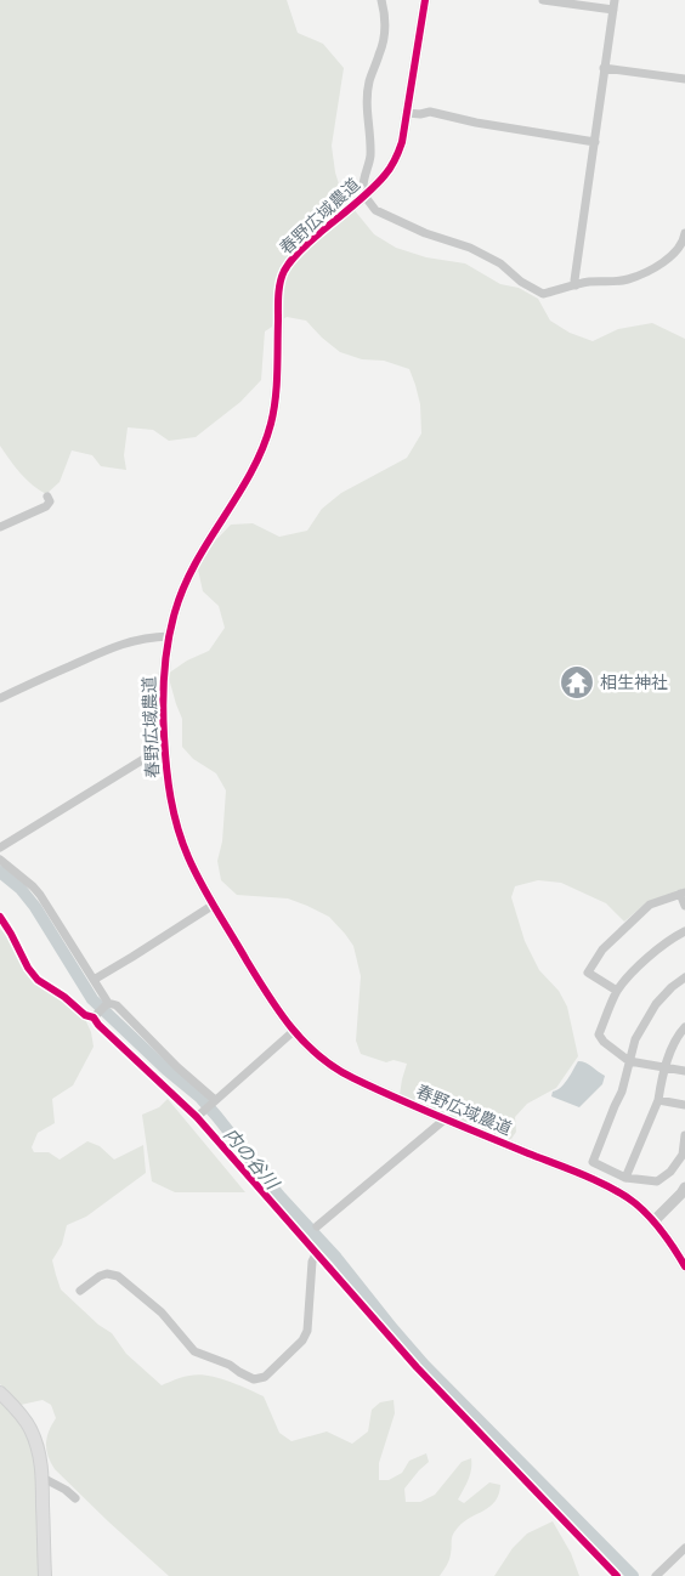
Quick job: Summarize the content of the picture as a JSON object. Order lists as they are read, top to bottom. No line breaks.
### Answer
{"streets":{"street":["春野広域農道"]},"water":["内の谷川"],"places":{"temple":["相生神社"]}}
